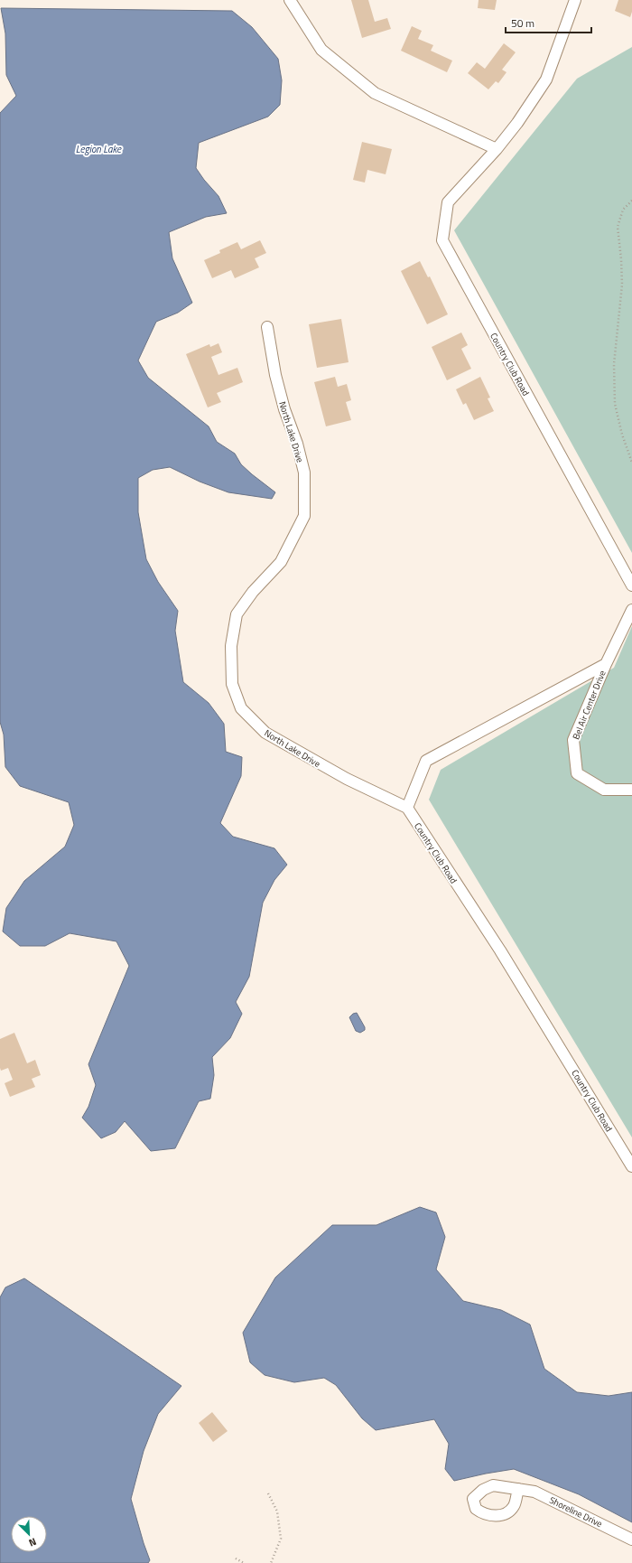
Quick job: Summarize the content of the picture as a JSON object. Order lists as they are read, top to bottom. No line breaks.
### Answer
{"streets":{"street":["Country Club Road","North Lake Drive","Bel Air Center Drive","Shoreline Drive"]},"crossings":[["Country Club Road","North Lake Drive"]],"water":["Legion Lake"],"scale_bar":"50 m","north":"bottom right"}
